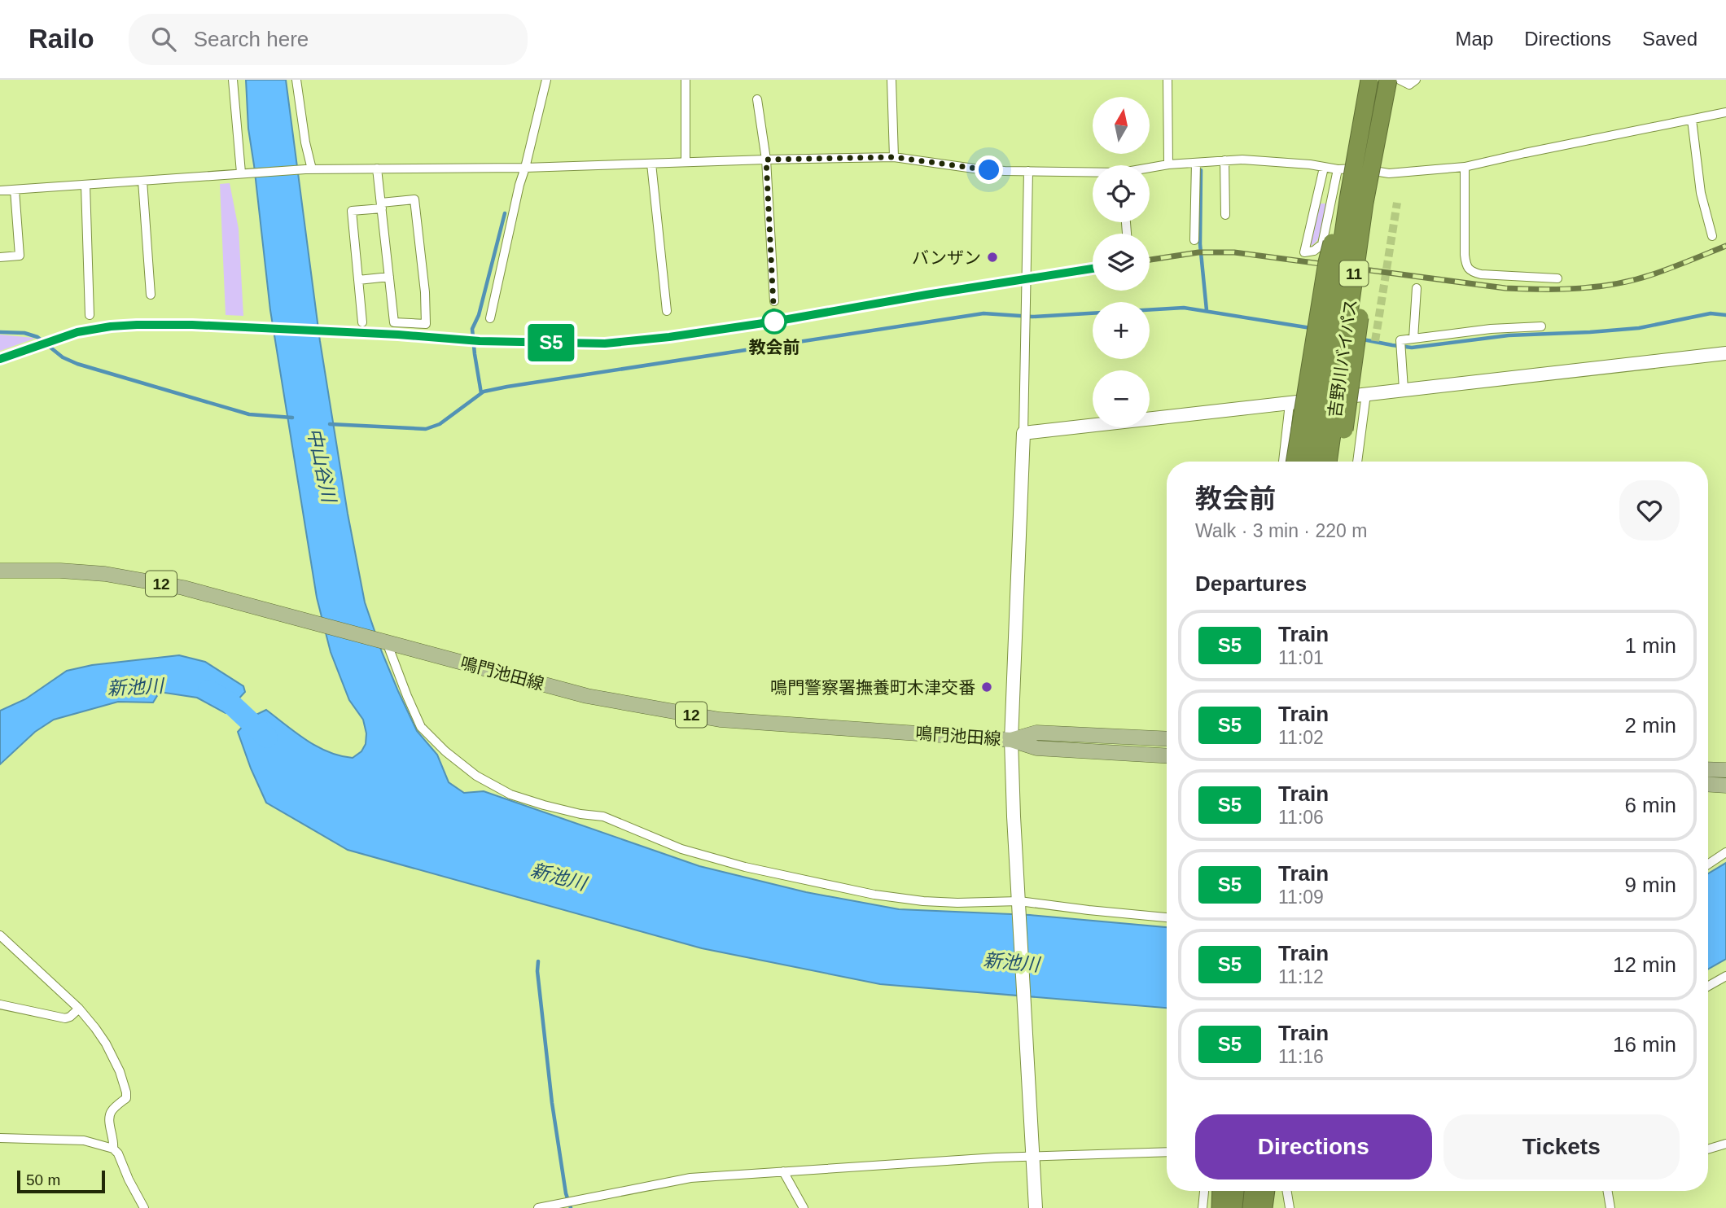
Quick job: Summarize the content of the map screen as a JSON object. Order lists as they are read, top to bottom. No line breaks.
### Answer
{"streets":{"highway":["11","吉野川バイパス"],"main road":["12","鳴門池田線"]},"water":["中山谷川","新池川"],"places":["バンザン","教会前","鳴門警察署撫養町木津交番"],"scale_bar":"50 m","north":"top","page":{"header":"Railo","search":"Search here","nav":["Map","Directions","Saved"],"on_map":"S5","map_buttons":["+","−"],"heading":[["教会前","Walk · 3 min · 220 m"],"Departures"],"list":[{"mark":"S5","name":"Train","note":"11:01","value":"1 min"},{"mark":"S5","name":"Train","note":"11:02","value":"2 min"},{"mark":"S5","name":"Train","note":"11:06","value":"6 min"},{"mark":"S5","name":"Train","note":"11:09","value":"9 min"},{"mark":"S5","name":"Train","note":"11:12","value":"12 min"},{"mark":"S5","name":"Train","note":"11:16","value":"16 min"}],"buttons":["Directions","Tickets"],"scale":"50 m"}}
